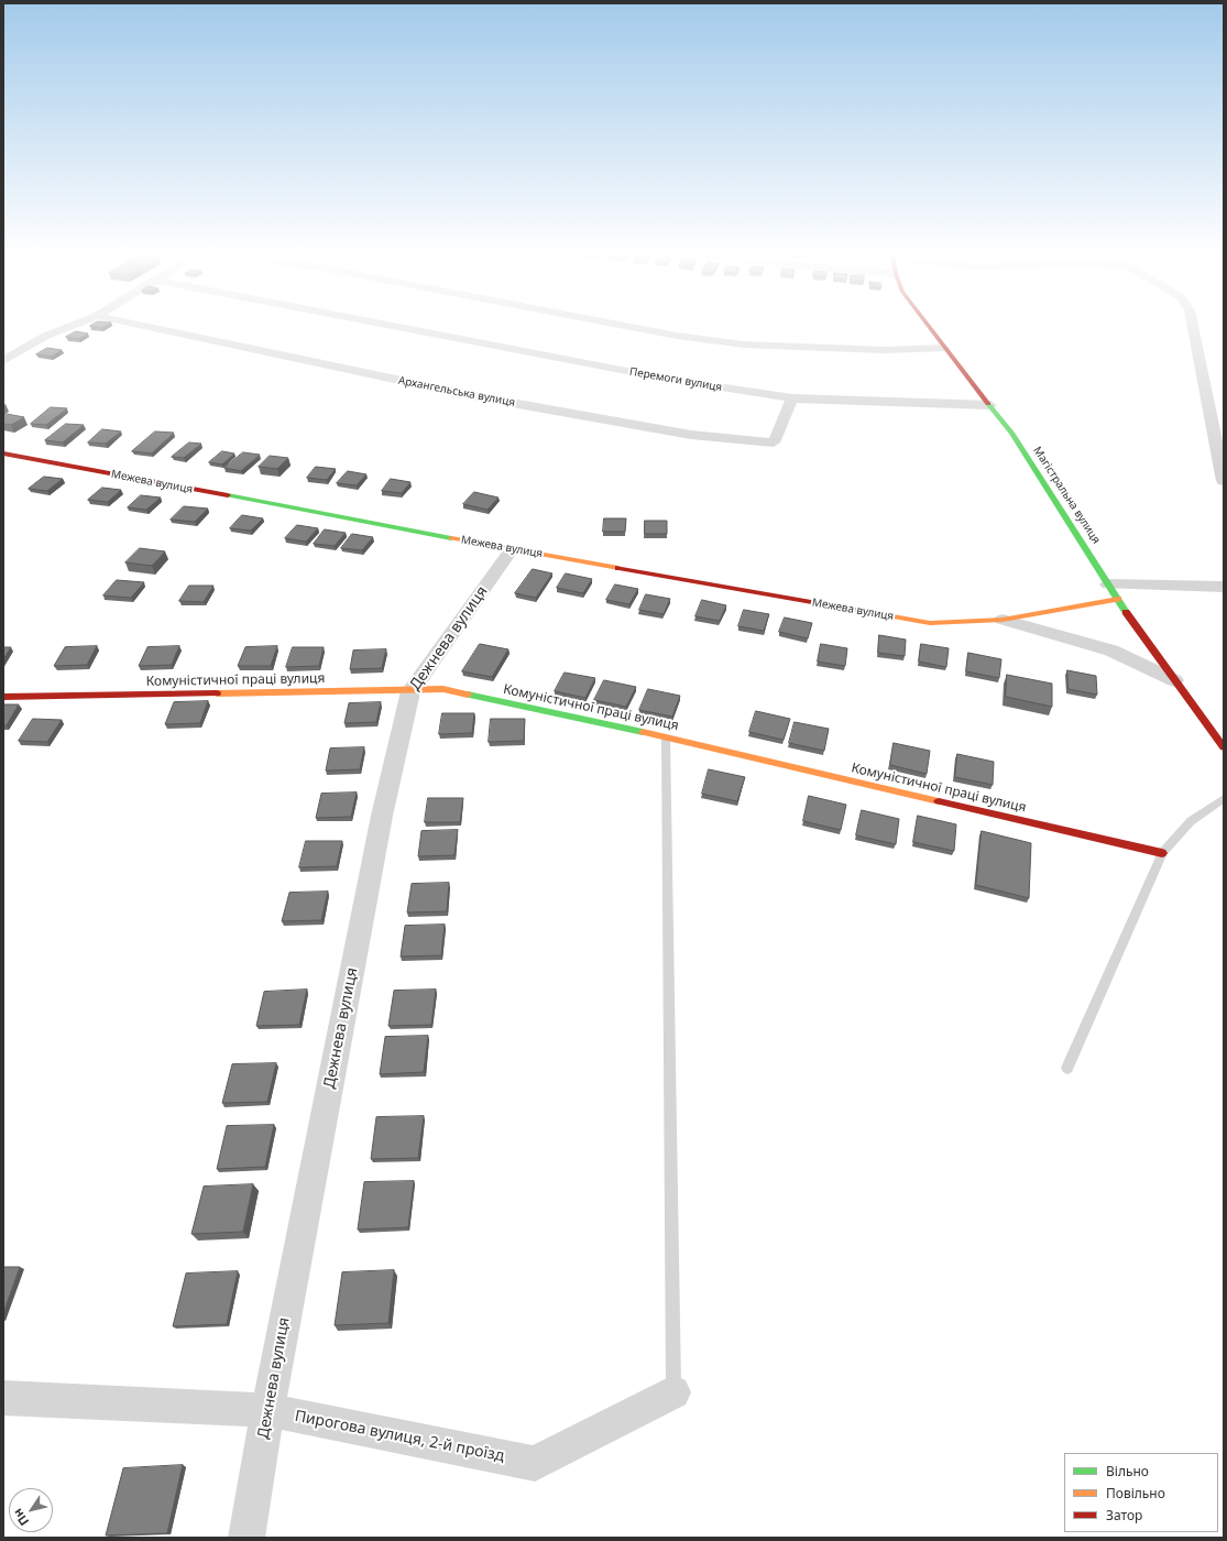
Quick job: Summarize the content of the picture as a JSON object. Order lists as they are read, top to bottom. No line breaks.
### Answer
{"streets":{"street":["Перемоги вулиця","Архангельська вулиця","Межева вулиця","Магістральна вулиця","Дежнева вулиця","Комуністичної праці вулиця","Пирогова вулиця, 2-й проїзд"]},"crossings":[["Перемоги вулиця","Архангельська вулиця"],["Перемоги вулиця","Магістральна вулиця"],["Межева вулиця","Магістральна вулиця"],["Межева вулиця","Дежнева вулиця"],["Дежнева вулиця","Комуністичної праці вулиця"],["Дежнева вулиця","Пирогова вулиця, 2-й проїзд"]],"legend":["Вільно","Повільно","Затор"],"north":"bottom left"}
